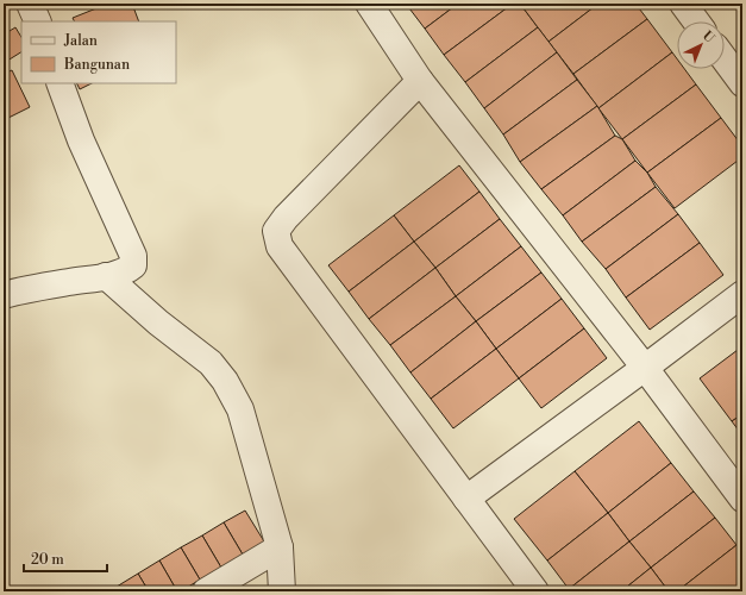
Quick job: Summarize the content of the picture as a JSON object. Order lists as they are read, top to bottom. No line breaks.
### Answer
{"legend":["Jalan","Bangunan"],"scale_bar":"20 m","north":"top right"}
